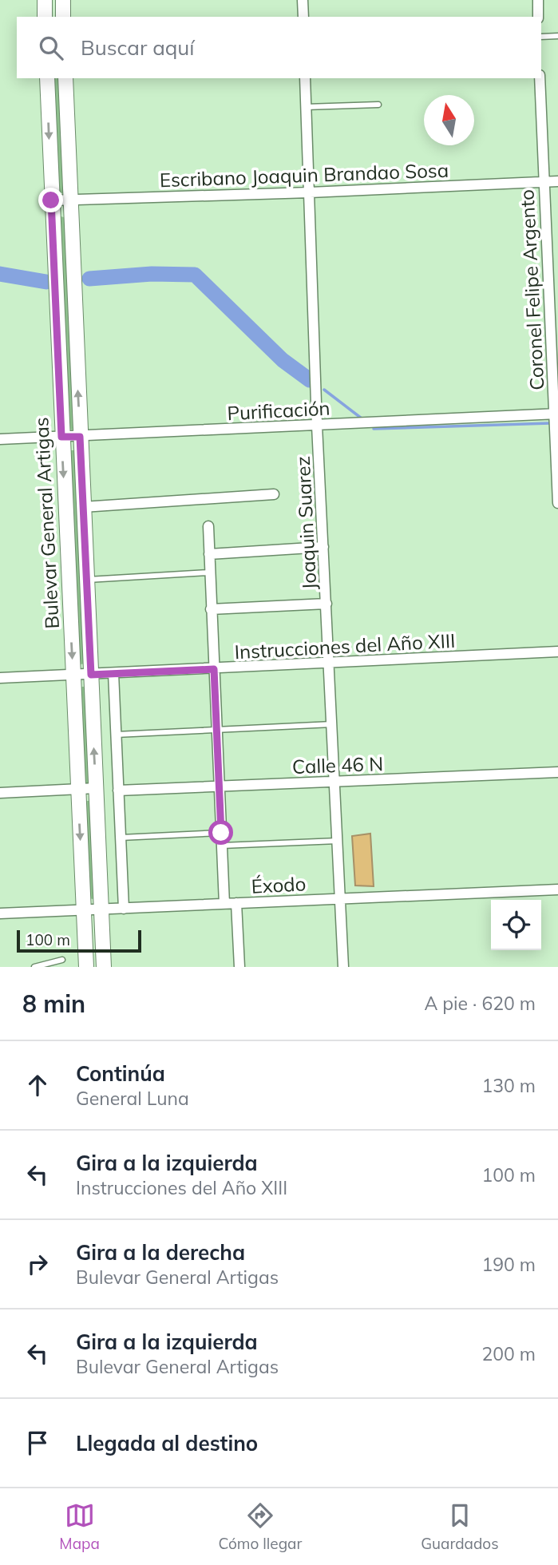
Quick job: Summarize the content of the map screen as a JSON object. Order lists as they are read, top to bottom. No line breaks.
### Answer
{"streets":{"street":["Escribano Joaquin Brandao Sosa","Coronel Felipe Argento","Purificación","Bulevar General Artigas","Joaquin Suarez","Instrucciones del Año XIII","Calle 46 N","Éxodo"]},"crossings":[["Escribano Joaquin Brandao Sosa","Coronel Felipe Argento"],["Escribano Joaquin Brandao Sosa","Bulevar General Artigas"],["Escribano Joaquin Brandao Sosa","Joaquin Suarez"],["Coronel Felipe Argento","Purificación"],["Purificación","Bulevar General Artigas"],["Purificación","Joaquin Suarez"],["Bulevar General Artigas","Instrucciones del Año XIII"],["Bulevar General Artigas","Éxodo"],["Joaquin Suarez","Instrucciones del Año XIII"],["Joaquin Suarez","Calle 46 N"],["Joaquin Suarez","Éxodo"]],"scale_bar":"100 m","north":"top","page":{"search":"Buscar aquí","scale":"100 m","heading":["8 min","A pie · 620 m"],"list":[["Continúa","General Luna","130 m"],["Gira a la izquierda","Instrucciones del Año XIII","100 m"],["Gira a la derecha","Bulevar General Artigas","190 m"],["Gira a la izquierda","Bulevar General Artigas","200 m"],"Llegada al destino"],"nav":["Mapa","Cómo llegar","Guardados"]}}
